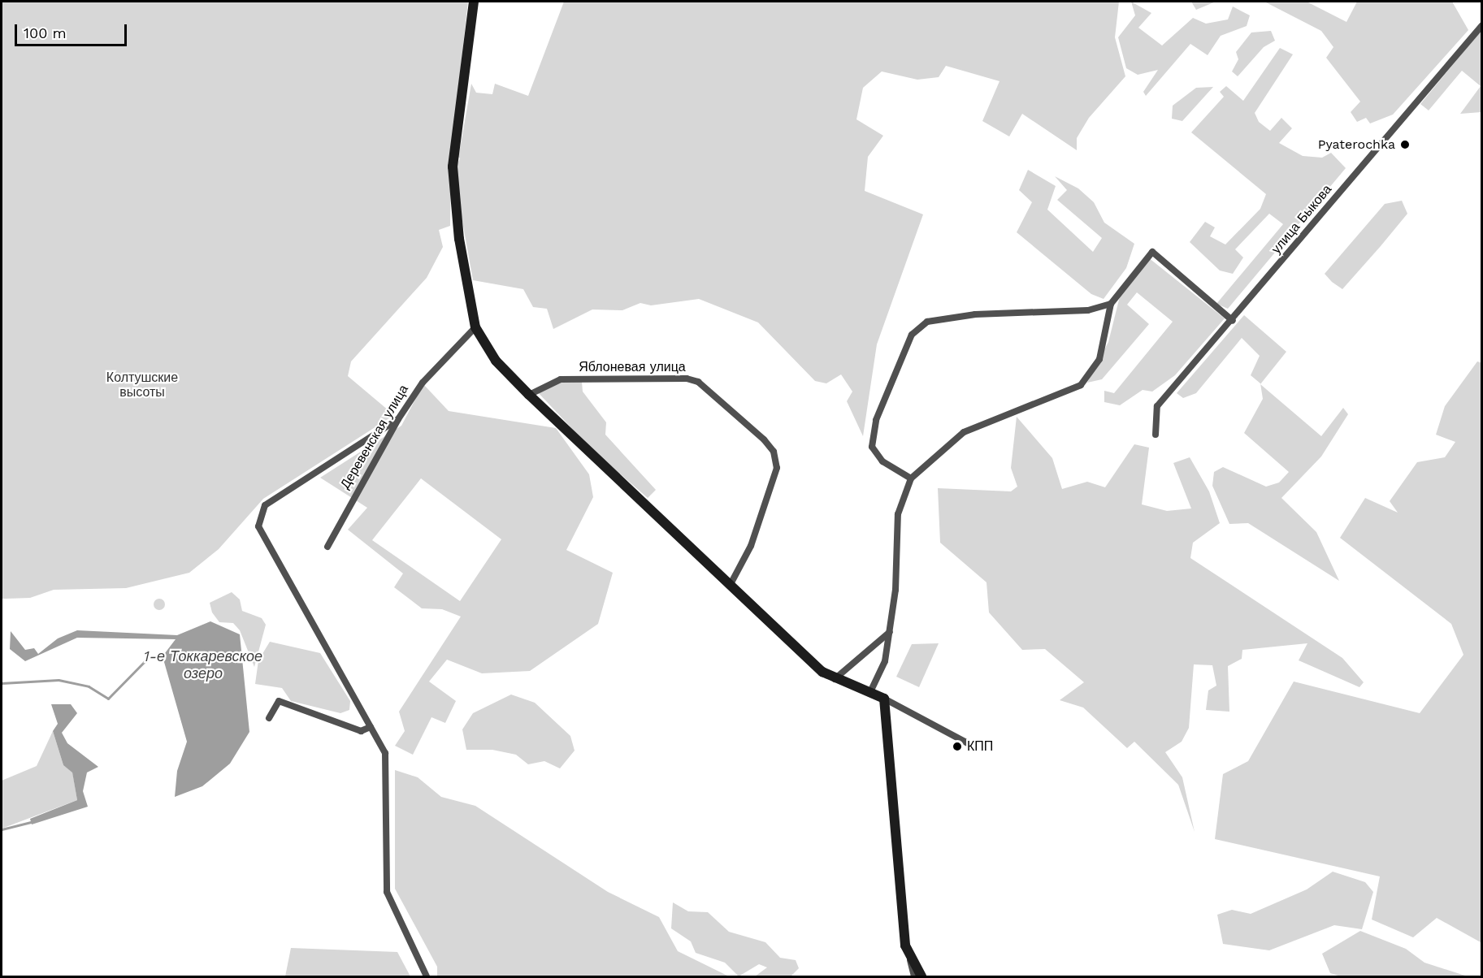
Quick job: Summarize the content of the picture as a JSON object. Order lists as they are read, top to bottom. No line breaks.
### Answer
{"streets":{"street":["улица Быкова","Яблоневая улица","Деревенская улица"]},"water":["1-е Токкаревское озеро"],"parks":["Колтушские высоты"],"places":["Pyaterochka","КПП"],"scale_bar":"100 m"}
